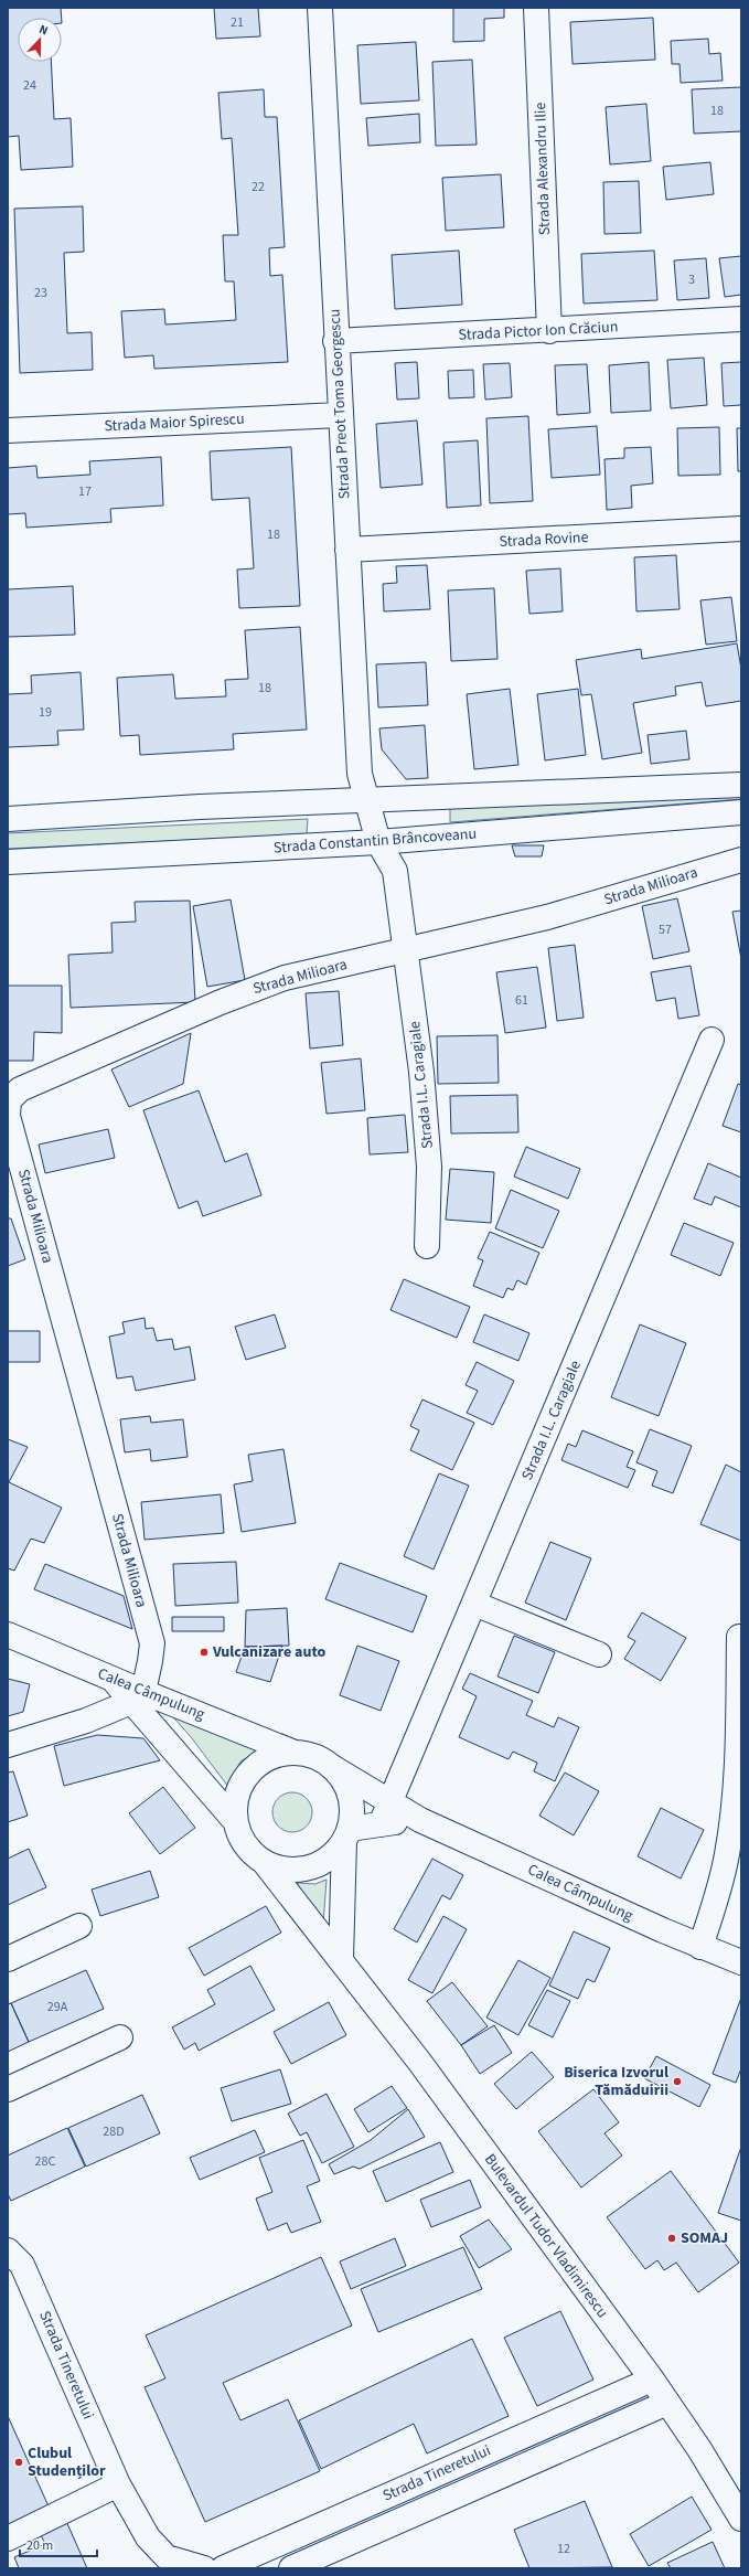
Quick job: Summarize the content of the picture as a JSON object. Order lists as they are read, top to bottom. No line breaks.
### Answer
{"streets":{"street":["Strada Alexandru Ilie","Strada Pictor Ion Crăciun","Strada Preot Toma Georgescu","Strada Maior Spirescu","Strada Rovine","Strada Constantin Brâncoveanu","Strada Milioara","Strada I.L. Caragiale","Calea Câmpulung","Bulevardul Tudor Vladimirescu","Strada Tineretului"]},"crossings":[["Strada Alexandru Ilie","Strada Pictor Ion Crăciun"],["Strada Pictor Ion Crăciun","Strada Preot Toma Georgescu"],["Strada Preot Toma Georgescu","Strada Maior Spirescu"],["Strada Preot Toma Georgescu","Strada Rovine"],["Strada Milioara","Strada I.L. Caragiale"],["Strada Milioara","Calea Câmpulung"],["Strada I.L. Caragiale","Calea Câmpulung"],["Calea Câmpulung","Bulevardul Tudor Vladimirescu"],["Bulevardul Tudor Vladimirescu","Strada Tineretului"]],"places":["Vulcanizare auto","Biserica Izvorul Tămăduirii","SOMAJ","Clubul Studenților"],"house_numbers":["21","24","18","22","3","23","17","18","18","19","57","61","29A","28D","28C","12"],"scale_bar":"20 m","north":"top"}
